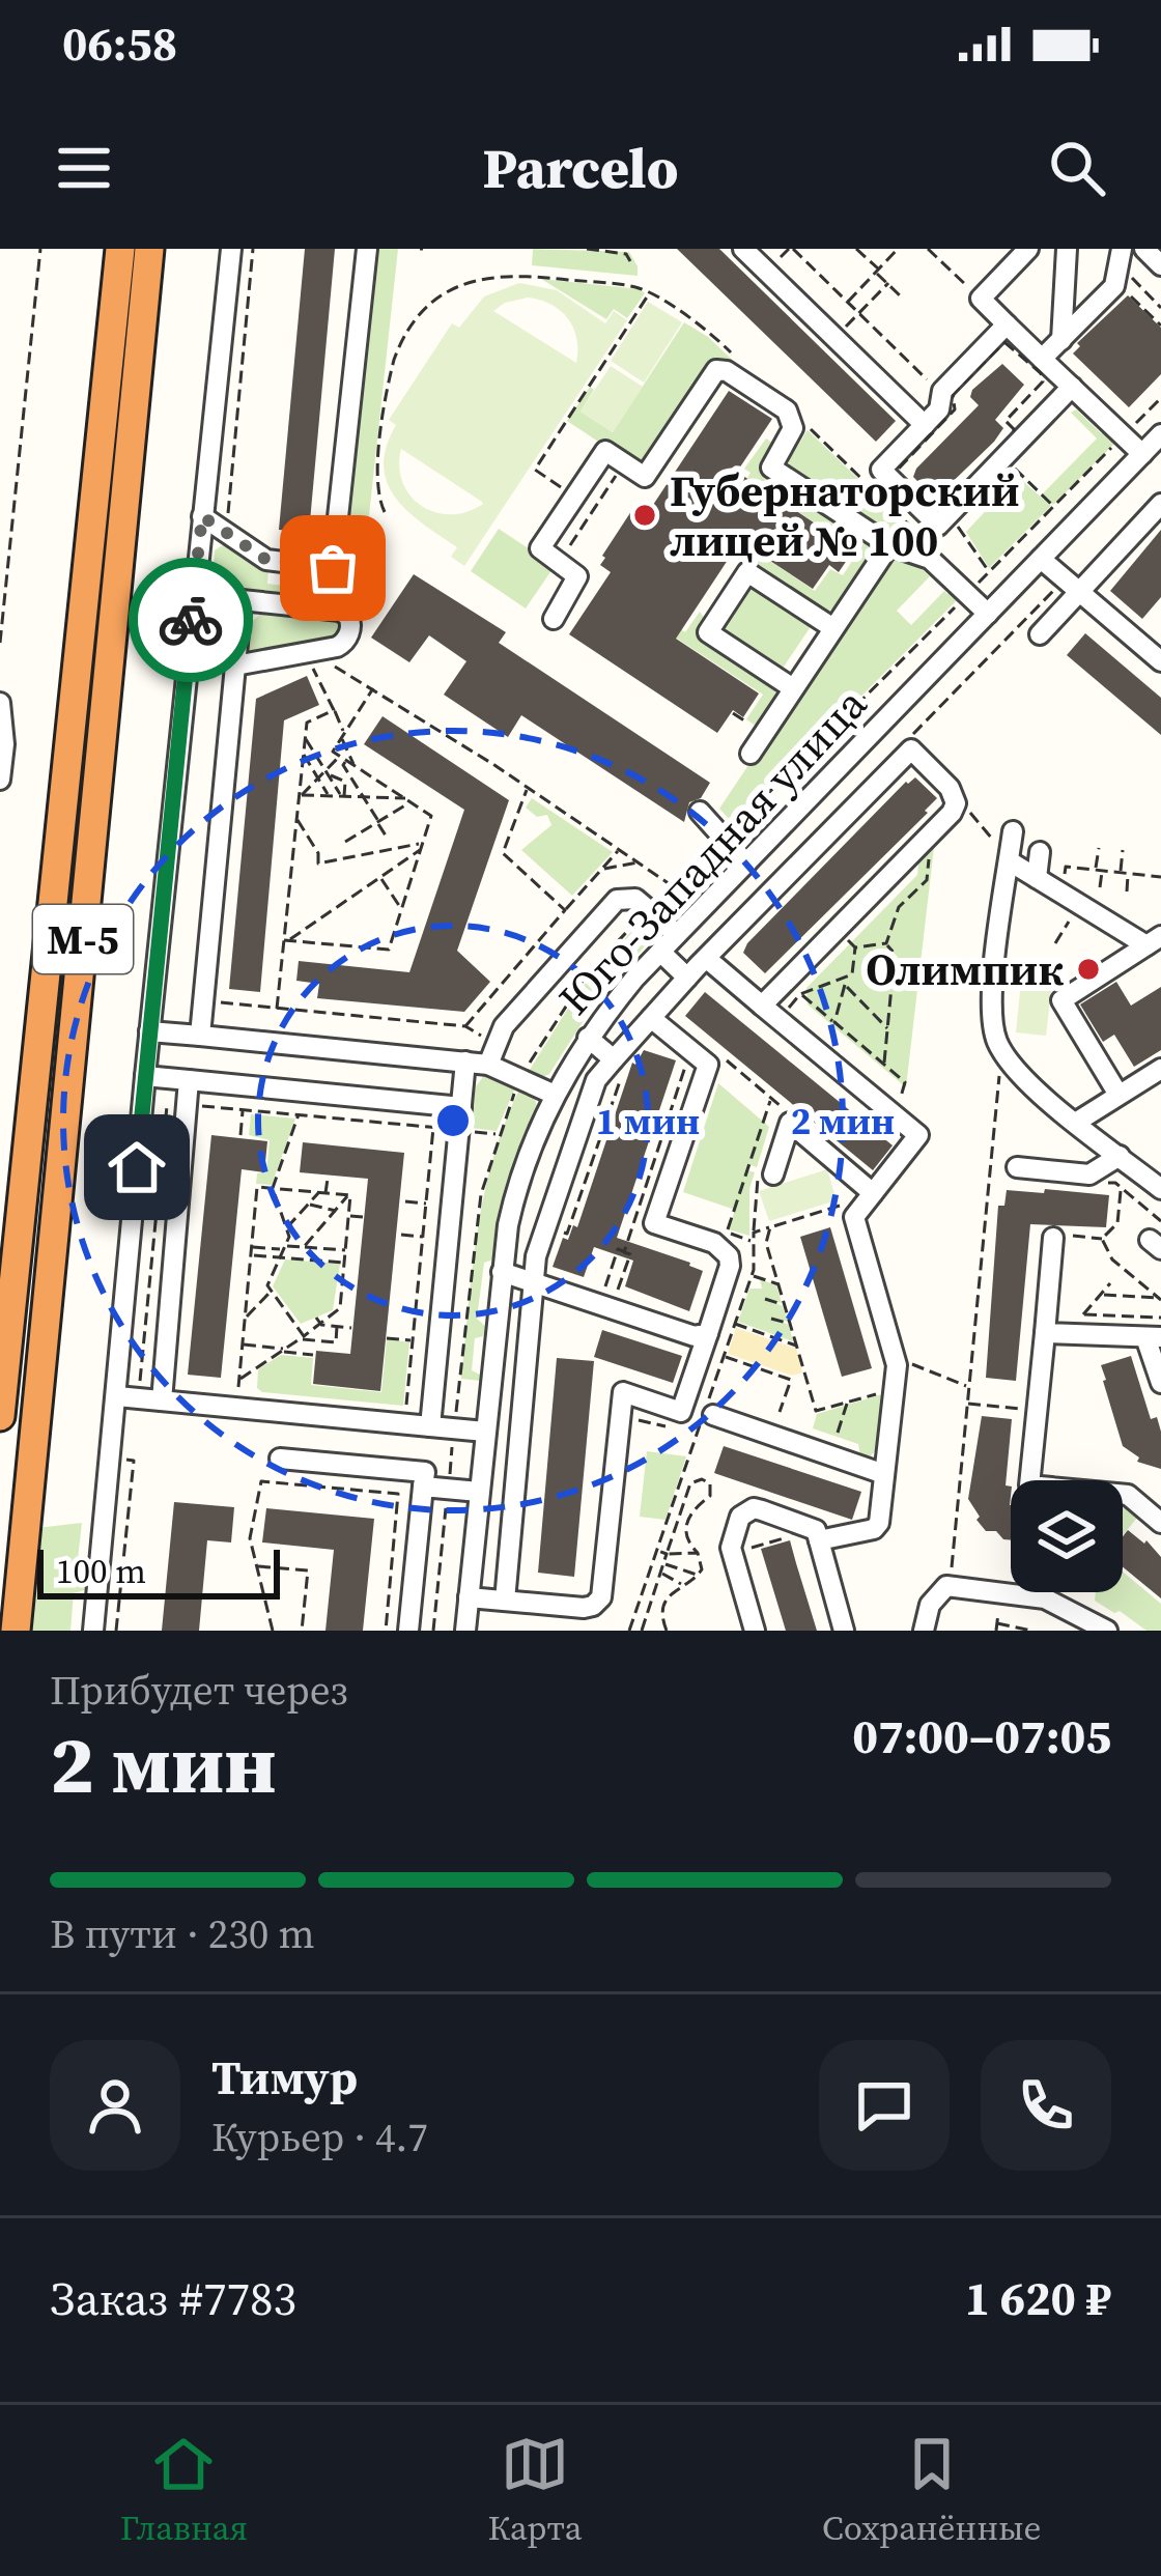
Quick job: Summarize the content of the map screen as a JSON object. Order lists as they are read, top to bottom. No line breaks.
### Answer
{"streets":{"highway":["М-5"],"street":["Юго-Западная улица"]},"places":["Губернаторский лицей № 100","Олимпик"],"scale_bar":"100 m","page":{"status":"06:58","header":"Parcelo","scale":"100 m","heading":["2 мин","Прибудет через","07:00–07:05"],"panel":["Тимур","Курьер · 4.7","Заказ #7783","1 620 ₽"],"bar":"В пути · 230 m","tabs":["Главная","Карта","Сохранённые"]},"rings":["1 мин","2 мин"]}
